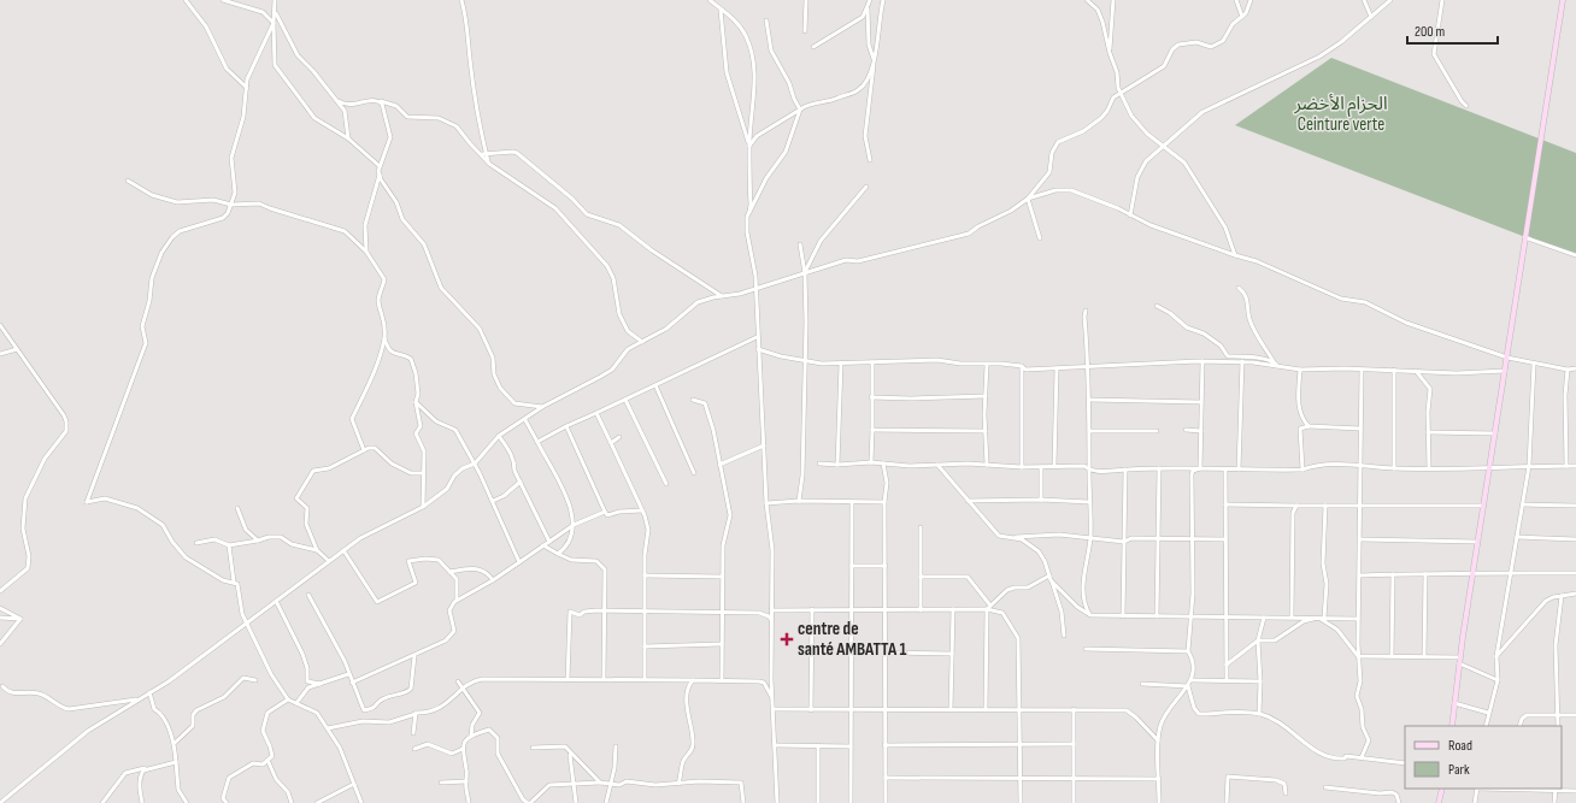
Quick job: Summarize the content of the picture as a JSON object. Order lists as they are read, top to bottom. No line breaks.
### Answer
{"parks":["الحزام الأخضر Ceinture verte"],"places":{"health":["centre de santé AMBATTA 1"]},"legend":["Road","Park"],"scale_bar":"200 m"}
